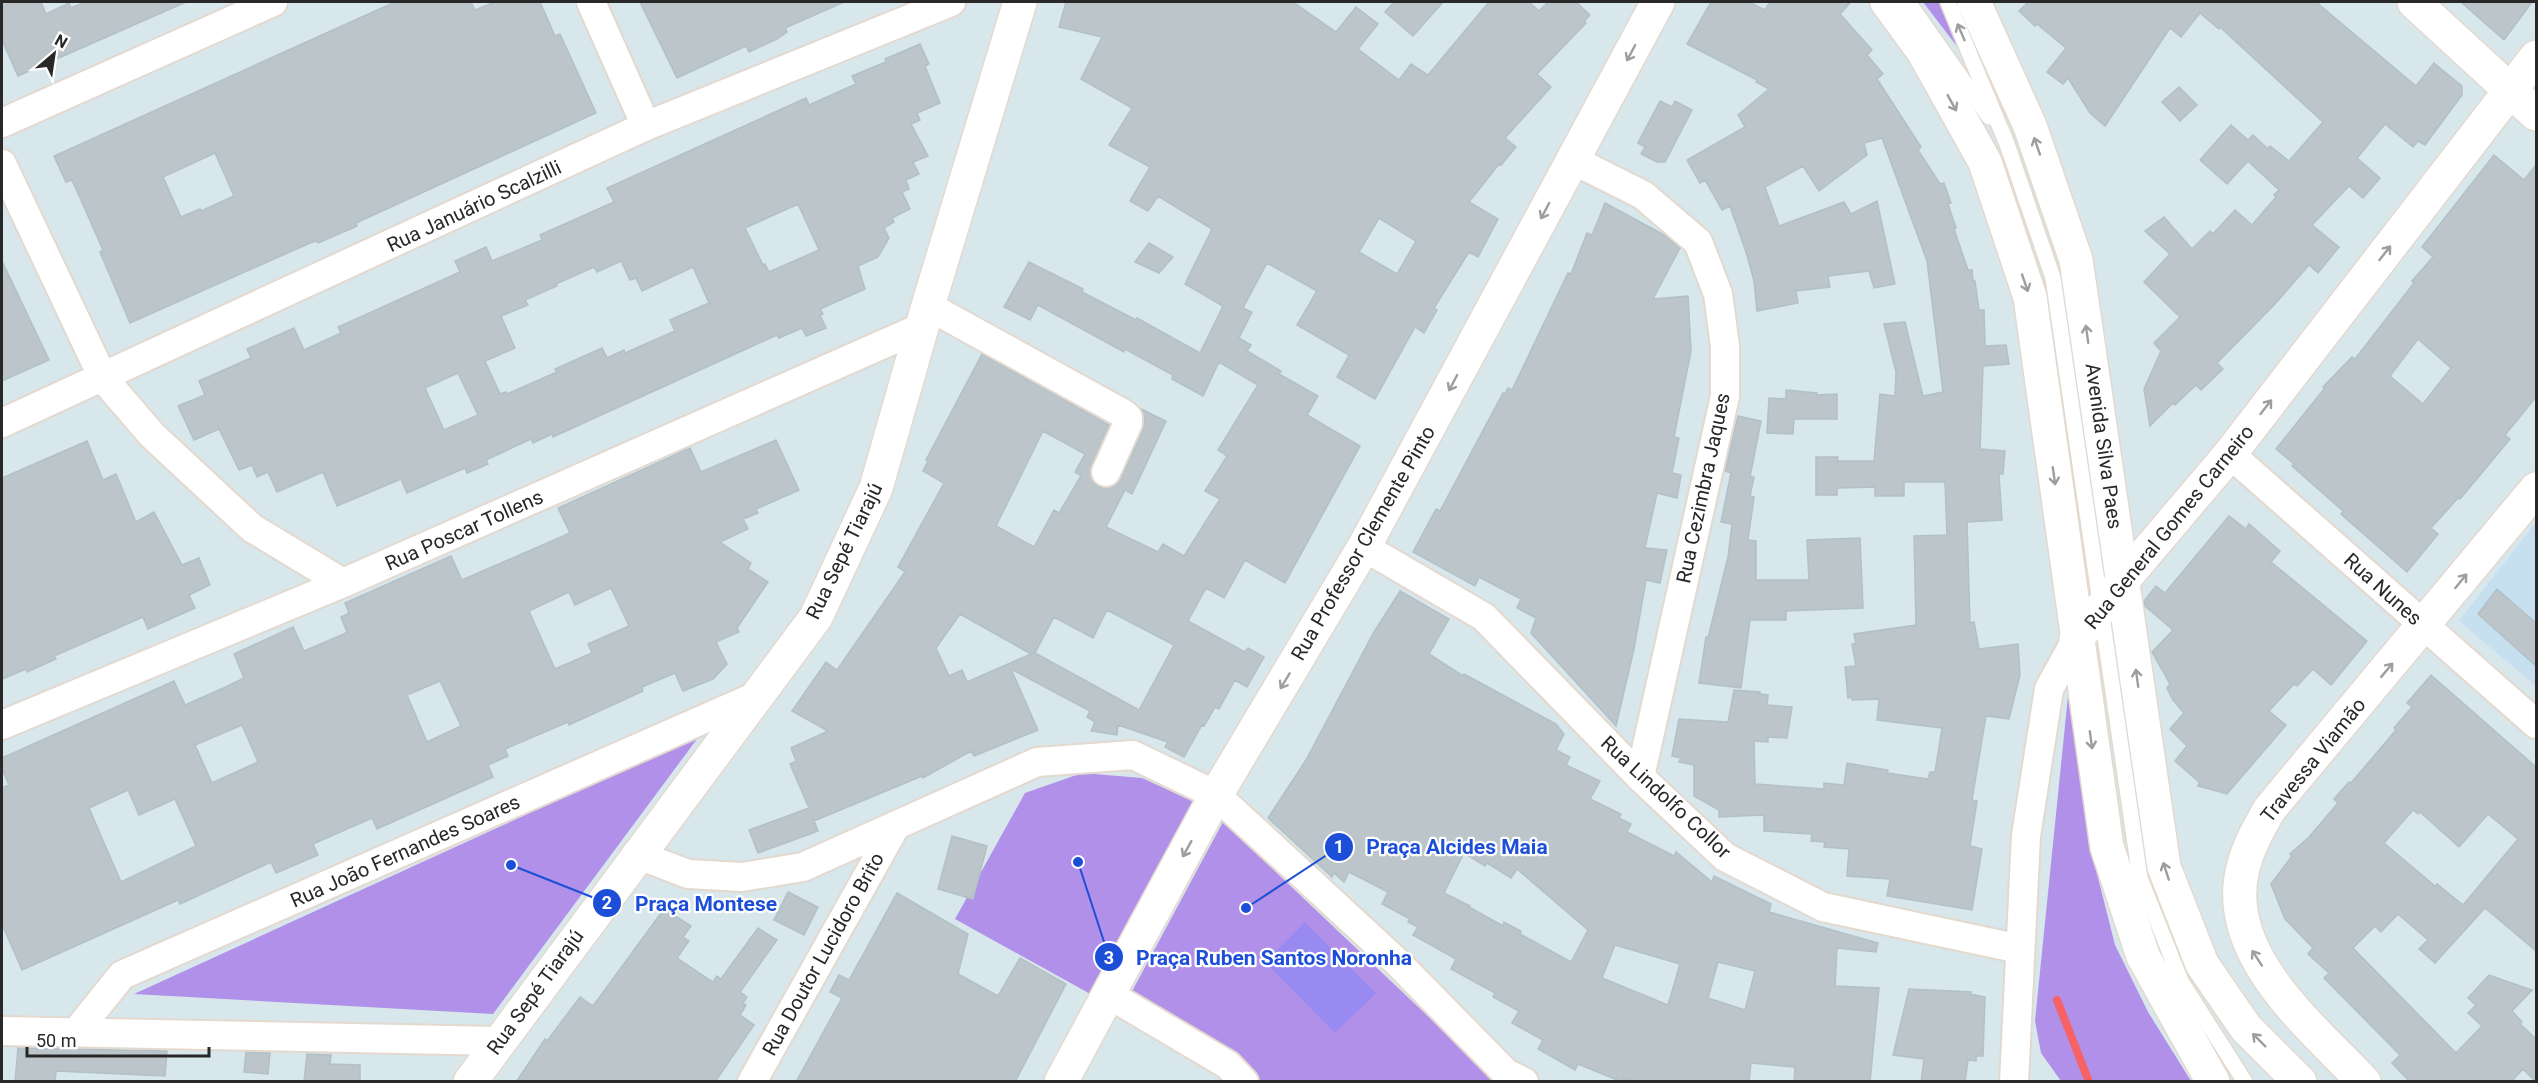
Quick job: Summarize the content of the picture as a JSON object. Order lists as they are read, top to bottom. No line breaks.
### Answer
{"streets":{"street":["Rua Januário Scalzilli","Avenida Silva Paes","Rua Cezimbra Jaques","Rua General Gomes Carneiro","Rua Poscar Tollens","Rua Professor Clemente Pinto","Rua Sepé Tiarajú","Rua Nunes","Travessa Viamão","Rua Lindolfo Collor","Rua João Fernandes Soares","Rua Doutor Lucidoro Brito"]},"crossings":[["Avenida Silva Paes","Rua General Gomes Carneiro"],["Rua Cezimbra Jaques","Rua Professor Clemente Pinto"],["Rua Cezimbra Jaques","Rua Lindolfo Collor"],["Rua General Gomes Carneiro","Rua Nunes"],["Rua General Gomes Carneiro","Rua Lindolfo Collor"],["Rua Poscar Tollens","Rua Sepé Tiarajú"],["Rua Professor Clemente Pinto","Rua Lindolfo Collor"],["Rua Sepé Tiarajú","Rua João Fernandes Soares"],["Rua Nunes","Travessa Viamão"]],"one_way":["Rua General Gomes Carneiro","Rua Professor Clemente Pinto","Travessa Viamão"],"places":["Praça Ruben Santos Noronha","Praça Montese","Praça Alcides Maia"],"scale_bar":"50 m","north":"top right"}
